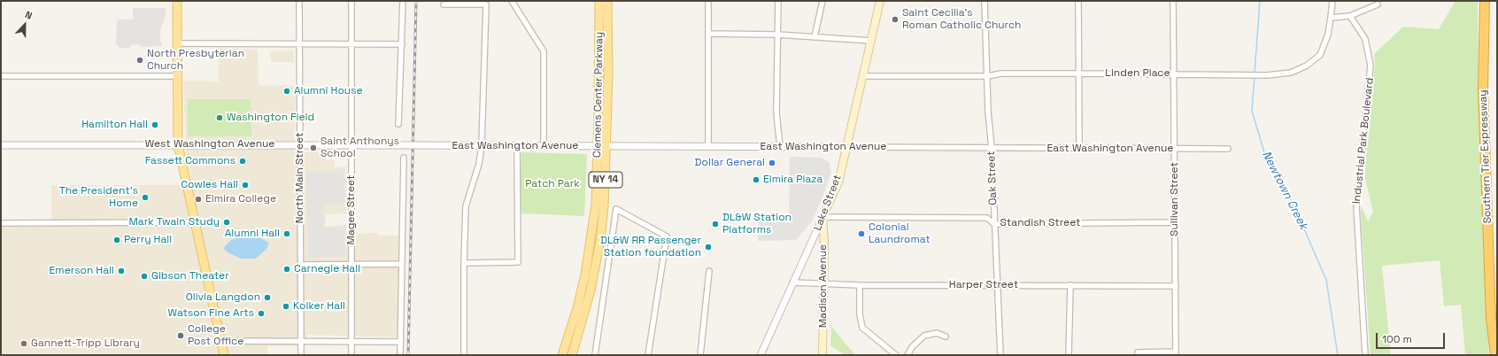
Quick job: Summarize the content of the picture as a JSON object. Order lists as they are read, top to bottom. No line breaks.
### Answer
{"streets":{"highway":["Southern Tier Expressway"],"main road":["Clemens Center Parkway","NY 14","Lake Street","Madison Avenue"],"street":["Linden Place","Industrial Park Boulevard","West Washington Avenue","East Washington Avenue","North Main Street","Oak Street","Sullivan Street","Magee Street","Standish Street","Harper Street"]},"crossings":[["Linden Place","Oak Street"],["Linden Place","Sullivan Street"],["Linden Place","Lake Street"],["Clemens Center Parkway","East Washington Avenue"],["West Washington Avenue","East Washington Avenue"],["West Washington Avenue","North Main Street"],["West Washington Avenue","Magee Street"],["East Washington Avenue","Oak Street"],["East Washington Avenue","Sullivan Street"],["East Washington Avenue","Lake Street"],["Oak Street","Standish Street"],["Oak Street","Harper Street"],["Sullivan Street","Standish Street"],["Sullivan Street","Harper Street"],["Lake Street","Standish Street"],["Lake Street","Harper Street"],["Lake Street","Madison Avenue"],["Standish Street","Madison Avenue"],["Harper Street","Madison Avenue"]],"water":["Newtown Creek"],"parks":["Patch Park"],"places":["Saint Cecilia's Roman Catholic Church","North Presbyterian Church","Alumni House","Washington Field","Hamilton Hall","Saint Anthonys School","Fassett Commons","Dollar General","Elmira Plaza","Cowles Hall","The President's Home","Elmira College","Mark Twain Study","DL&W Station Platforms","Alumni Hall","Colonial Laundromat","Perry Hall","DL&W RR Passenger Station foundation","Carnegie Hall","Emerson Hall","Gibson Theater","Olivia Langdon","Kolker Hall","Watson Fine Arts","College Post Office","Gannett-Tripp Library"],"scale_bar":"100 m","north":"top"}
